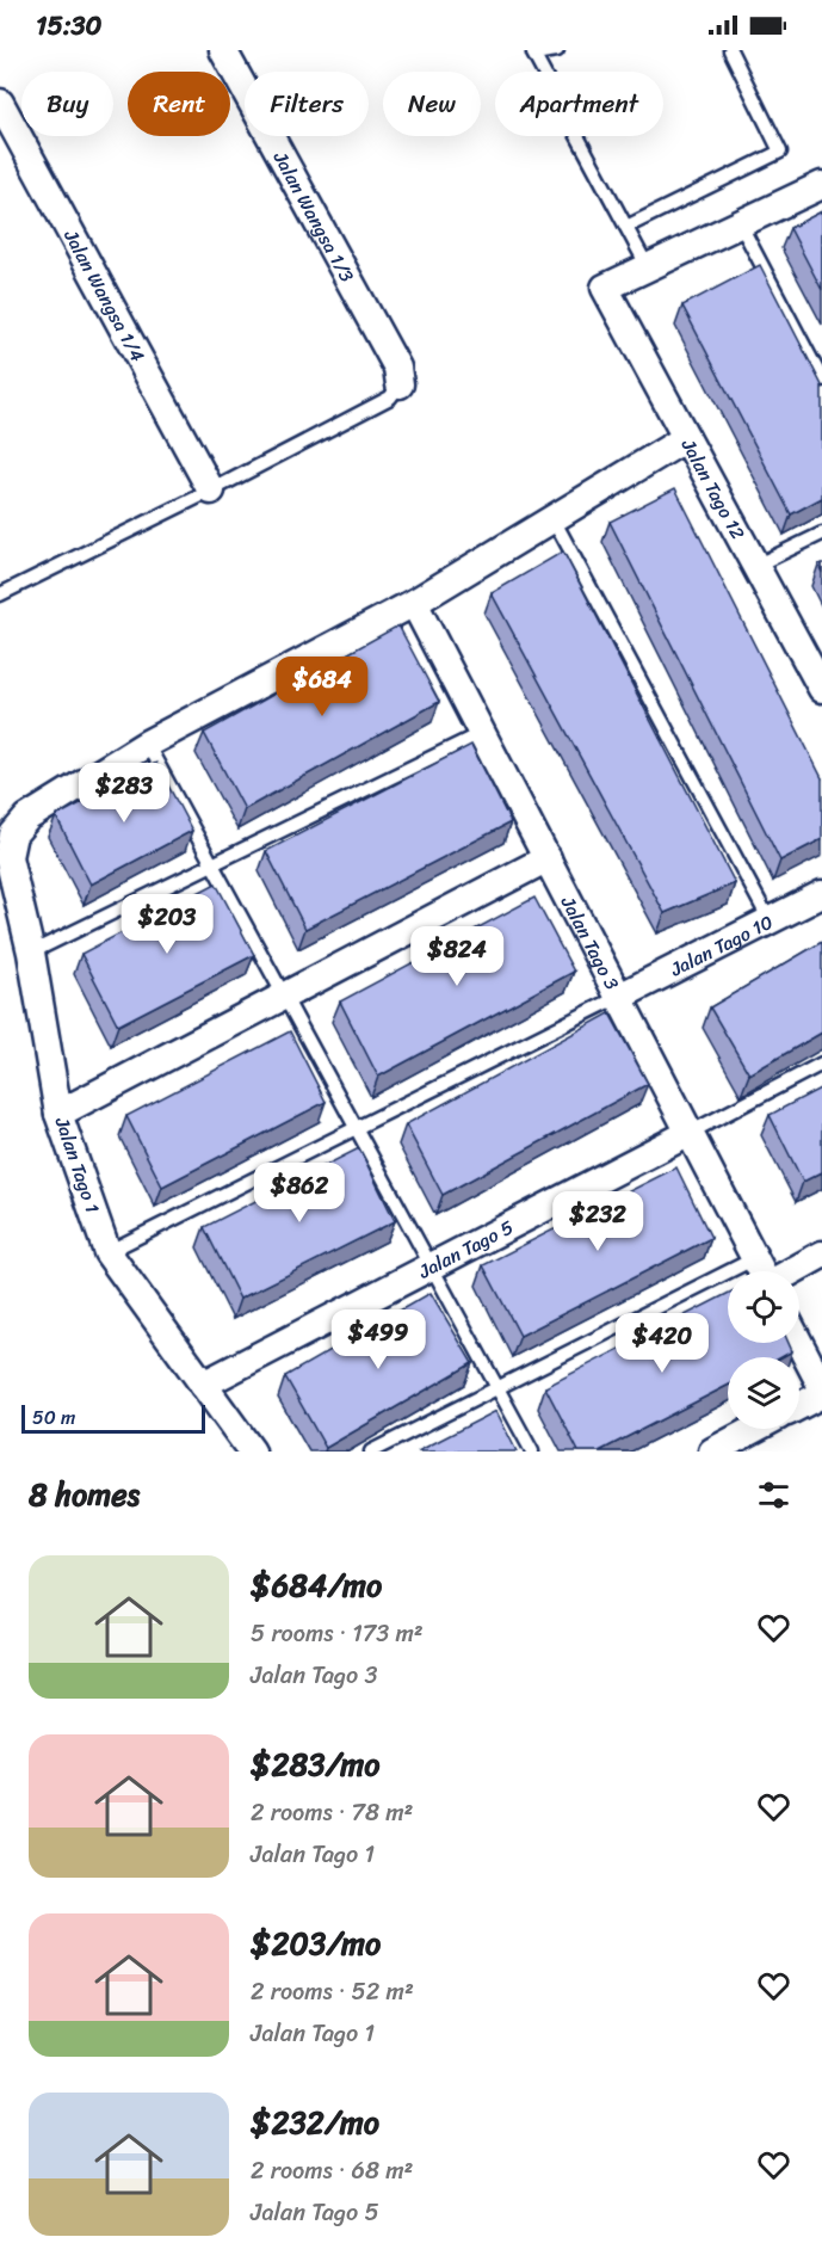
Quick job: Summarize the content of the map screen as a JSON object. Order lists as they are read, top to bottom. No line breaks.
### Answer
{"streets":{"street":["Jalan Wangsa 1/3","Jalan Wangsa 1/4","Jalan Tago 12","Jalan Tago 3","Jalan Tago 10","Jalan Tago 1","Jalan Tago 5"]},"crossings":[["Jalan Tago 3","Jalan Tago 10"],["Jalan Tago 3","Jalan Tago 5"],["Jalan Tago 1","Jalan Tago 5"]],"scale_bar":"50 m","page":{"status":"15:30","chip":["Buy","Rent","Filters","New","Apartment"],"price":["$684","$283","$203","$824","$862","$232","$499","$420"],"scale":"50 m","heading":"8 homes","list":[{"name":"$684/mo","note":"5 rooms · 173 m² · Jalan Tago 3"},{"name":"$283/mo","note":"2 rooms · 78 m² · Jalan Tago 1"},{"name":"$203/mo","note":"2 rooms · 52 m² · Jalan Tago 1"},{"name":"$232/mo","note":"2 rooms · 68 m² · Jalan Tago 5"}]}}
